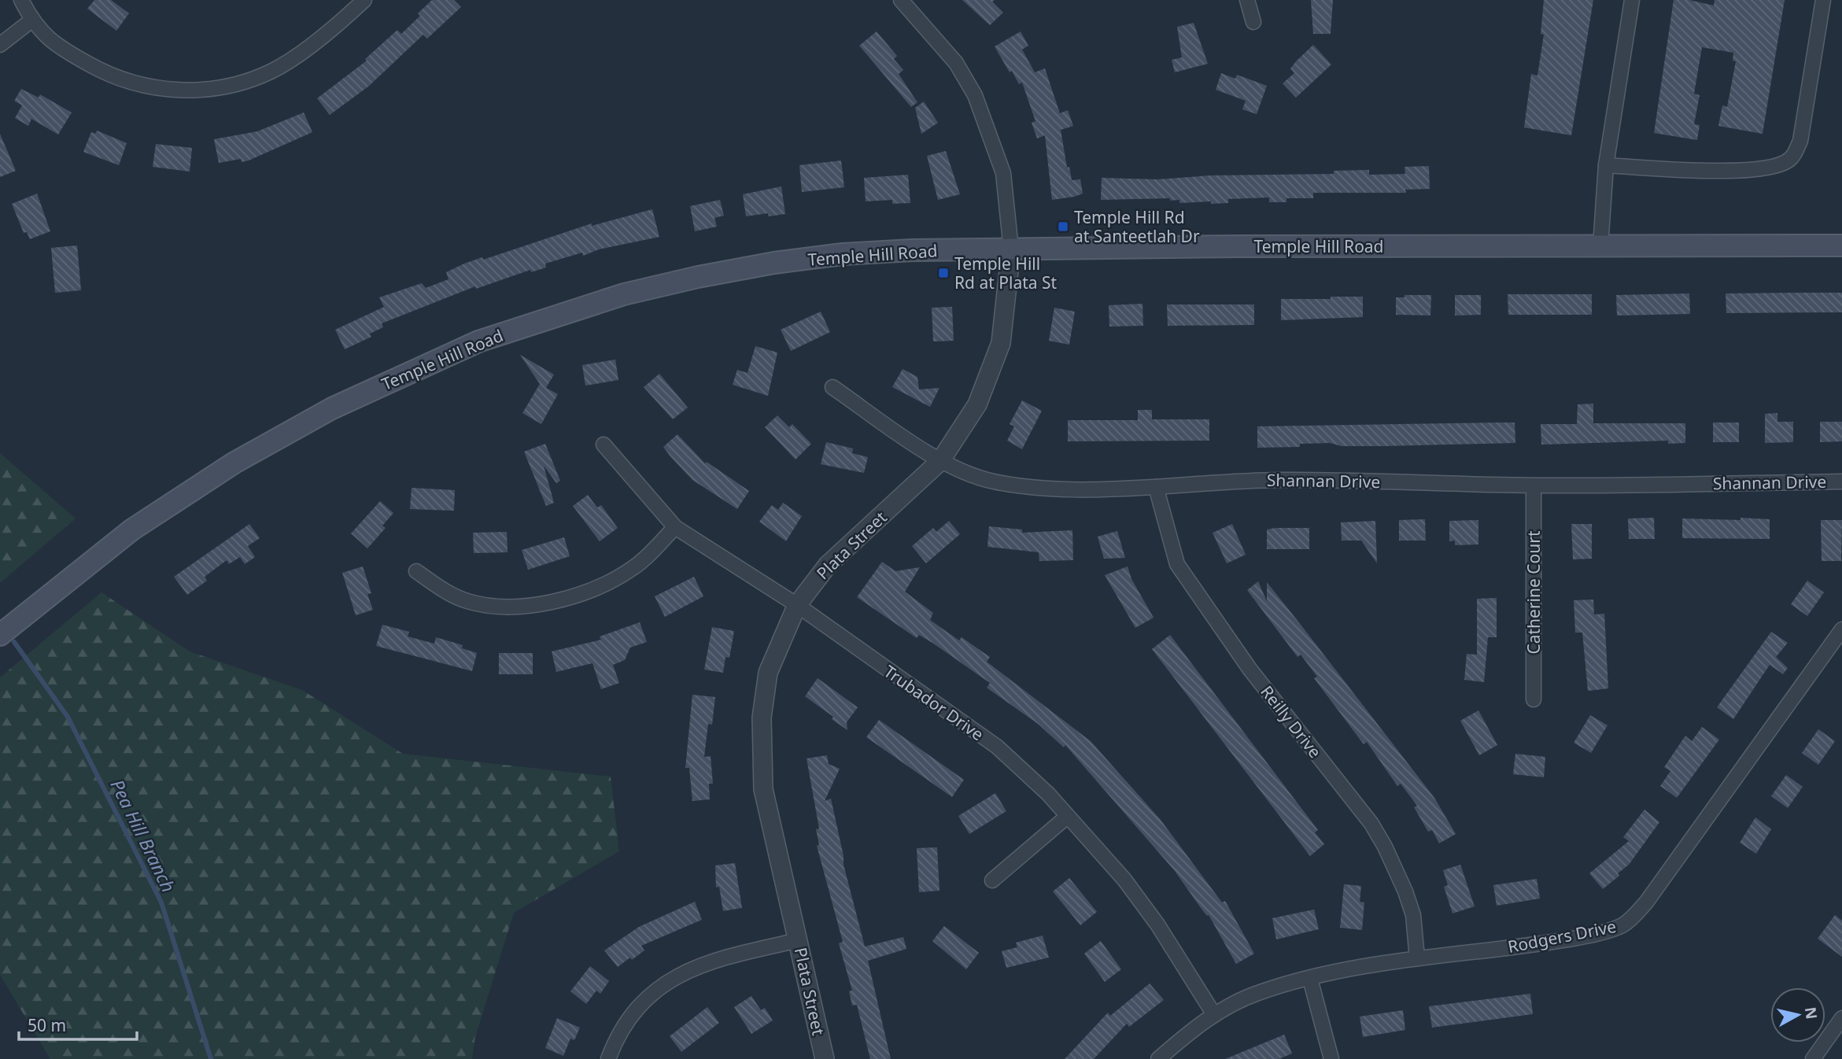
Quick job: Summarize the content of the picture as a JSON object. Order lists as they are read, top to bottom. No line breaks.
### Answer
{"streets":{"main road":["Temple Hill Road"],"street":["Shannan Drive","Plata Street","Catherine Court","Trubador Drive","Reilly Drive","Rodgers Drive"]},"crossings":[["Temple Hill Road","Plata Street"],["Shannan Drive","Plata Street"],["Shannan Drive","Catherine Court"],["Shannan Drive","Reilly Drive"],["Plata Street","Trubador Drive"],["Trubador Drive","Rodgers Drive"],["Reilly Drive","Rodgers Drive"]],"water":["Pea Hill Branch"],"places":{"transit":["Temple Hill Rd at Santeetlah Dr","Temple Hill Rd at Plata St"]},"scale_bar":"50 m","north":"right"}
